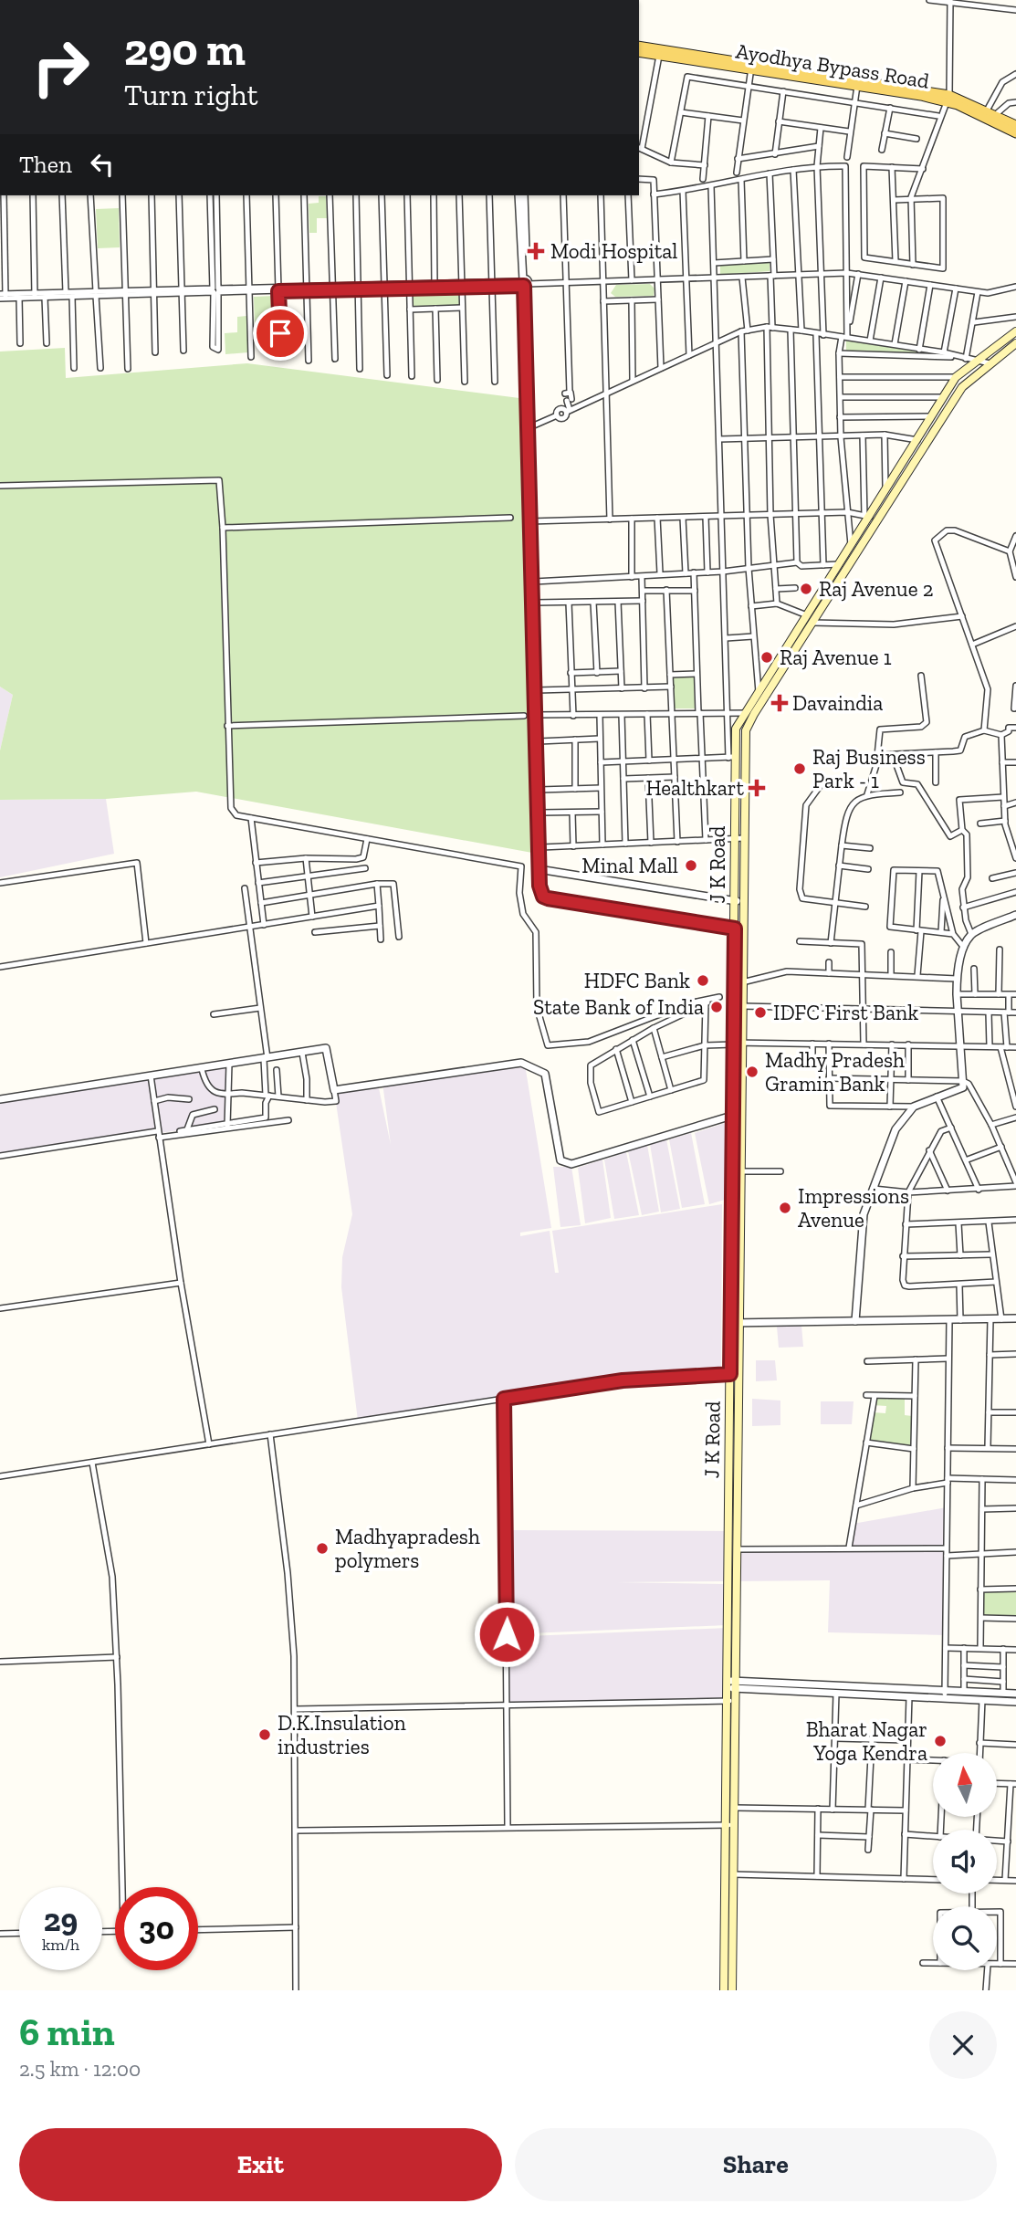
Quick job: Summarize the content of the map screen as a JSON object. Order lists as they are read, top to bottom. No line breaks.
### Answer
{"streets":{"main road":["Ayodhya Bypass Road","J K Road"]},"places":{"health":["Modi Hospital","Davaindia","Healthkart"],"other":["Raj Avenue 2","Raj Avenue 1","Raj Business Park - 1","Minal Mall","HDFC Bank","State Bank of India","IDFC First Bank","Madhy Pradesh Gramin Bank","Impressions Avenue","Madhyapradesh polymers","D.K.Insulation industries","Bharat Nagar Yoga Kendra"]},"north":"top","page":{"turn":["290 m","Turn right"],"then":"Then","speed":"29 km/h","limit":"30","heading":["6 min","2.5 km · 12:00"],"buttons":["Exit","Share"]}}
